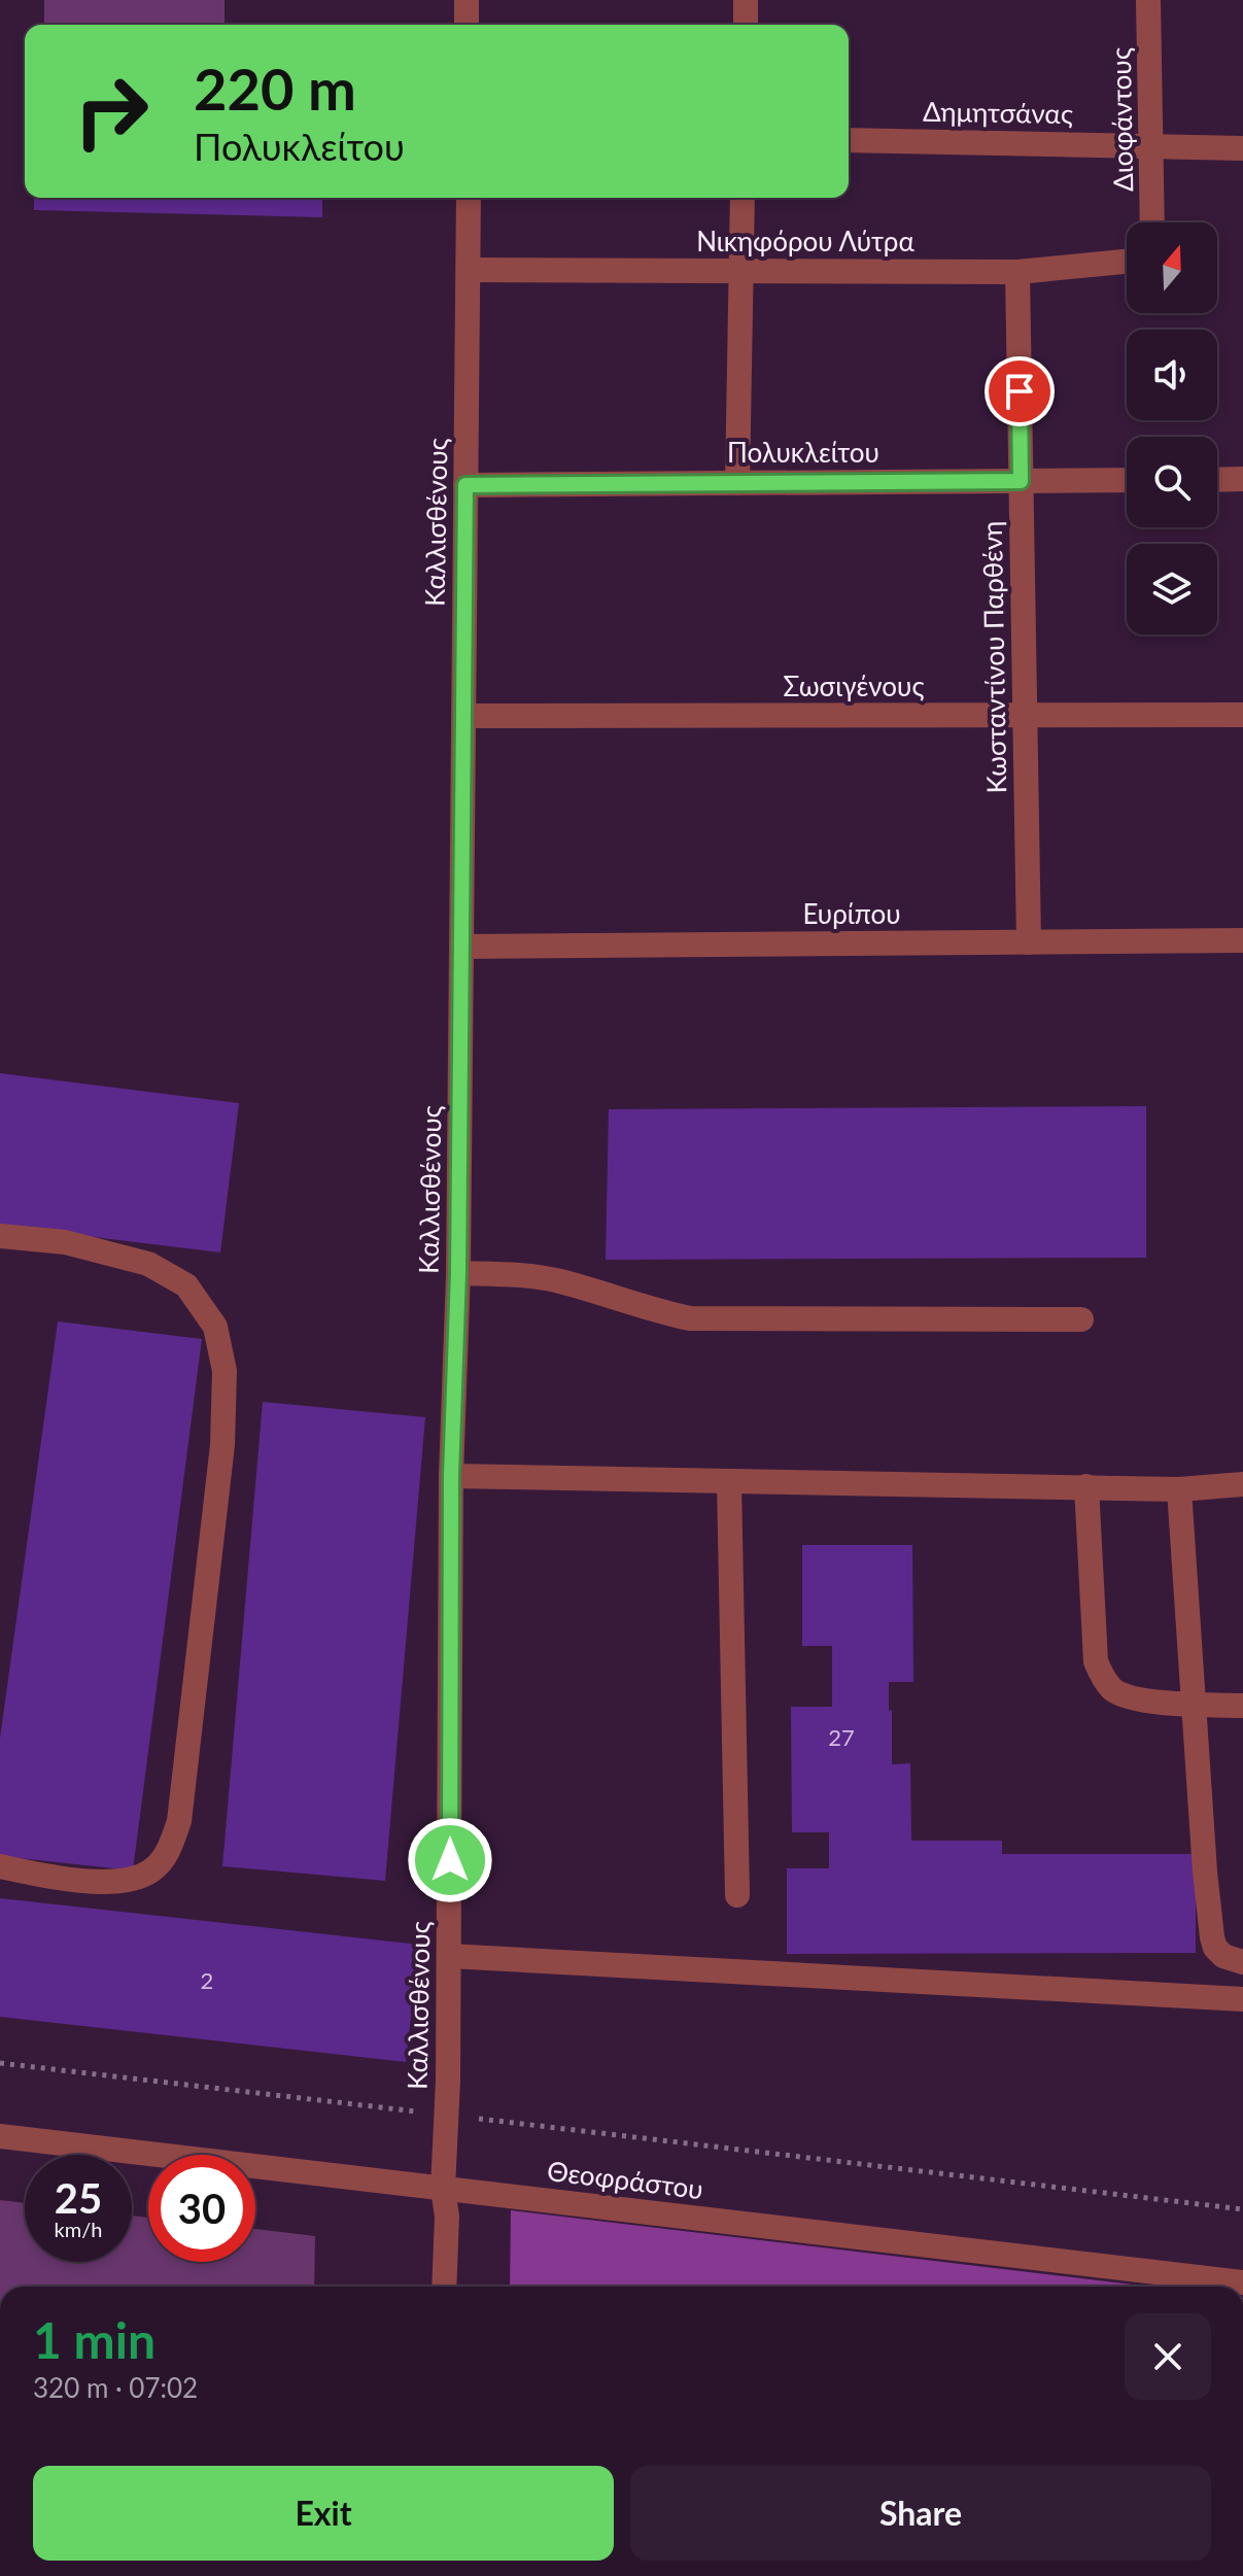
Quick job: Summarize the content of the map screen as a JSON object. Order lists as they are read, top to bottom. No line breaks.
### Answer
{"streets":{"street":["Δημητσάνας","Διοφάντους","Νικηφόρου Λύτρα","Πολυκλείτου","Καλλισθένους","Κωσταντίνου Παρθένη","Σωσιγένους","Ευρίπου","Θεοφράστου"]},"crossings":[["Δημητσάνας","Διοφάντους"],["Νικηφόρου Λύτρα","Καλλισθένους"],["Νικηφόρου Λύτρα","Κωσταντίνου Παρθένη"],["Πολυκλείτου","Καλλισθένους"],["Πολυκλείτου","Κωσταντίνου Παρθένη"],["Καλλισθένους","Σωσιγένους"],["Καλλισθένους","Ευρίπου"],["Καλλισθένους","Θεοφράστου"],["Κωσταντίνου Παρθένη","Σωσιγένους"],["Κωσταντίνου Παρθένη","Ευρίπου"]],"house_numbers":["27","2"],"north":"top","page":{"turn":["220 m","Πολυκλείτου"],"speed":"25 km/h","limit":"30","heading":["1 min","320 m · 07:02"],"buttons":["Exit","Share"]}}
